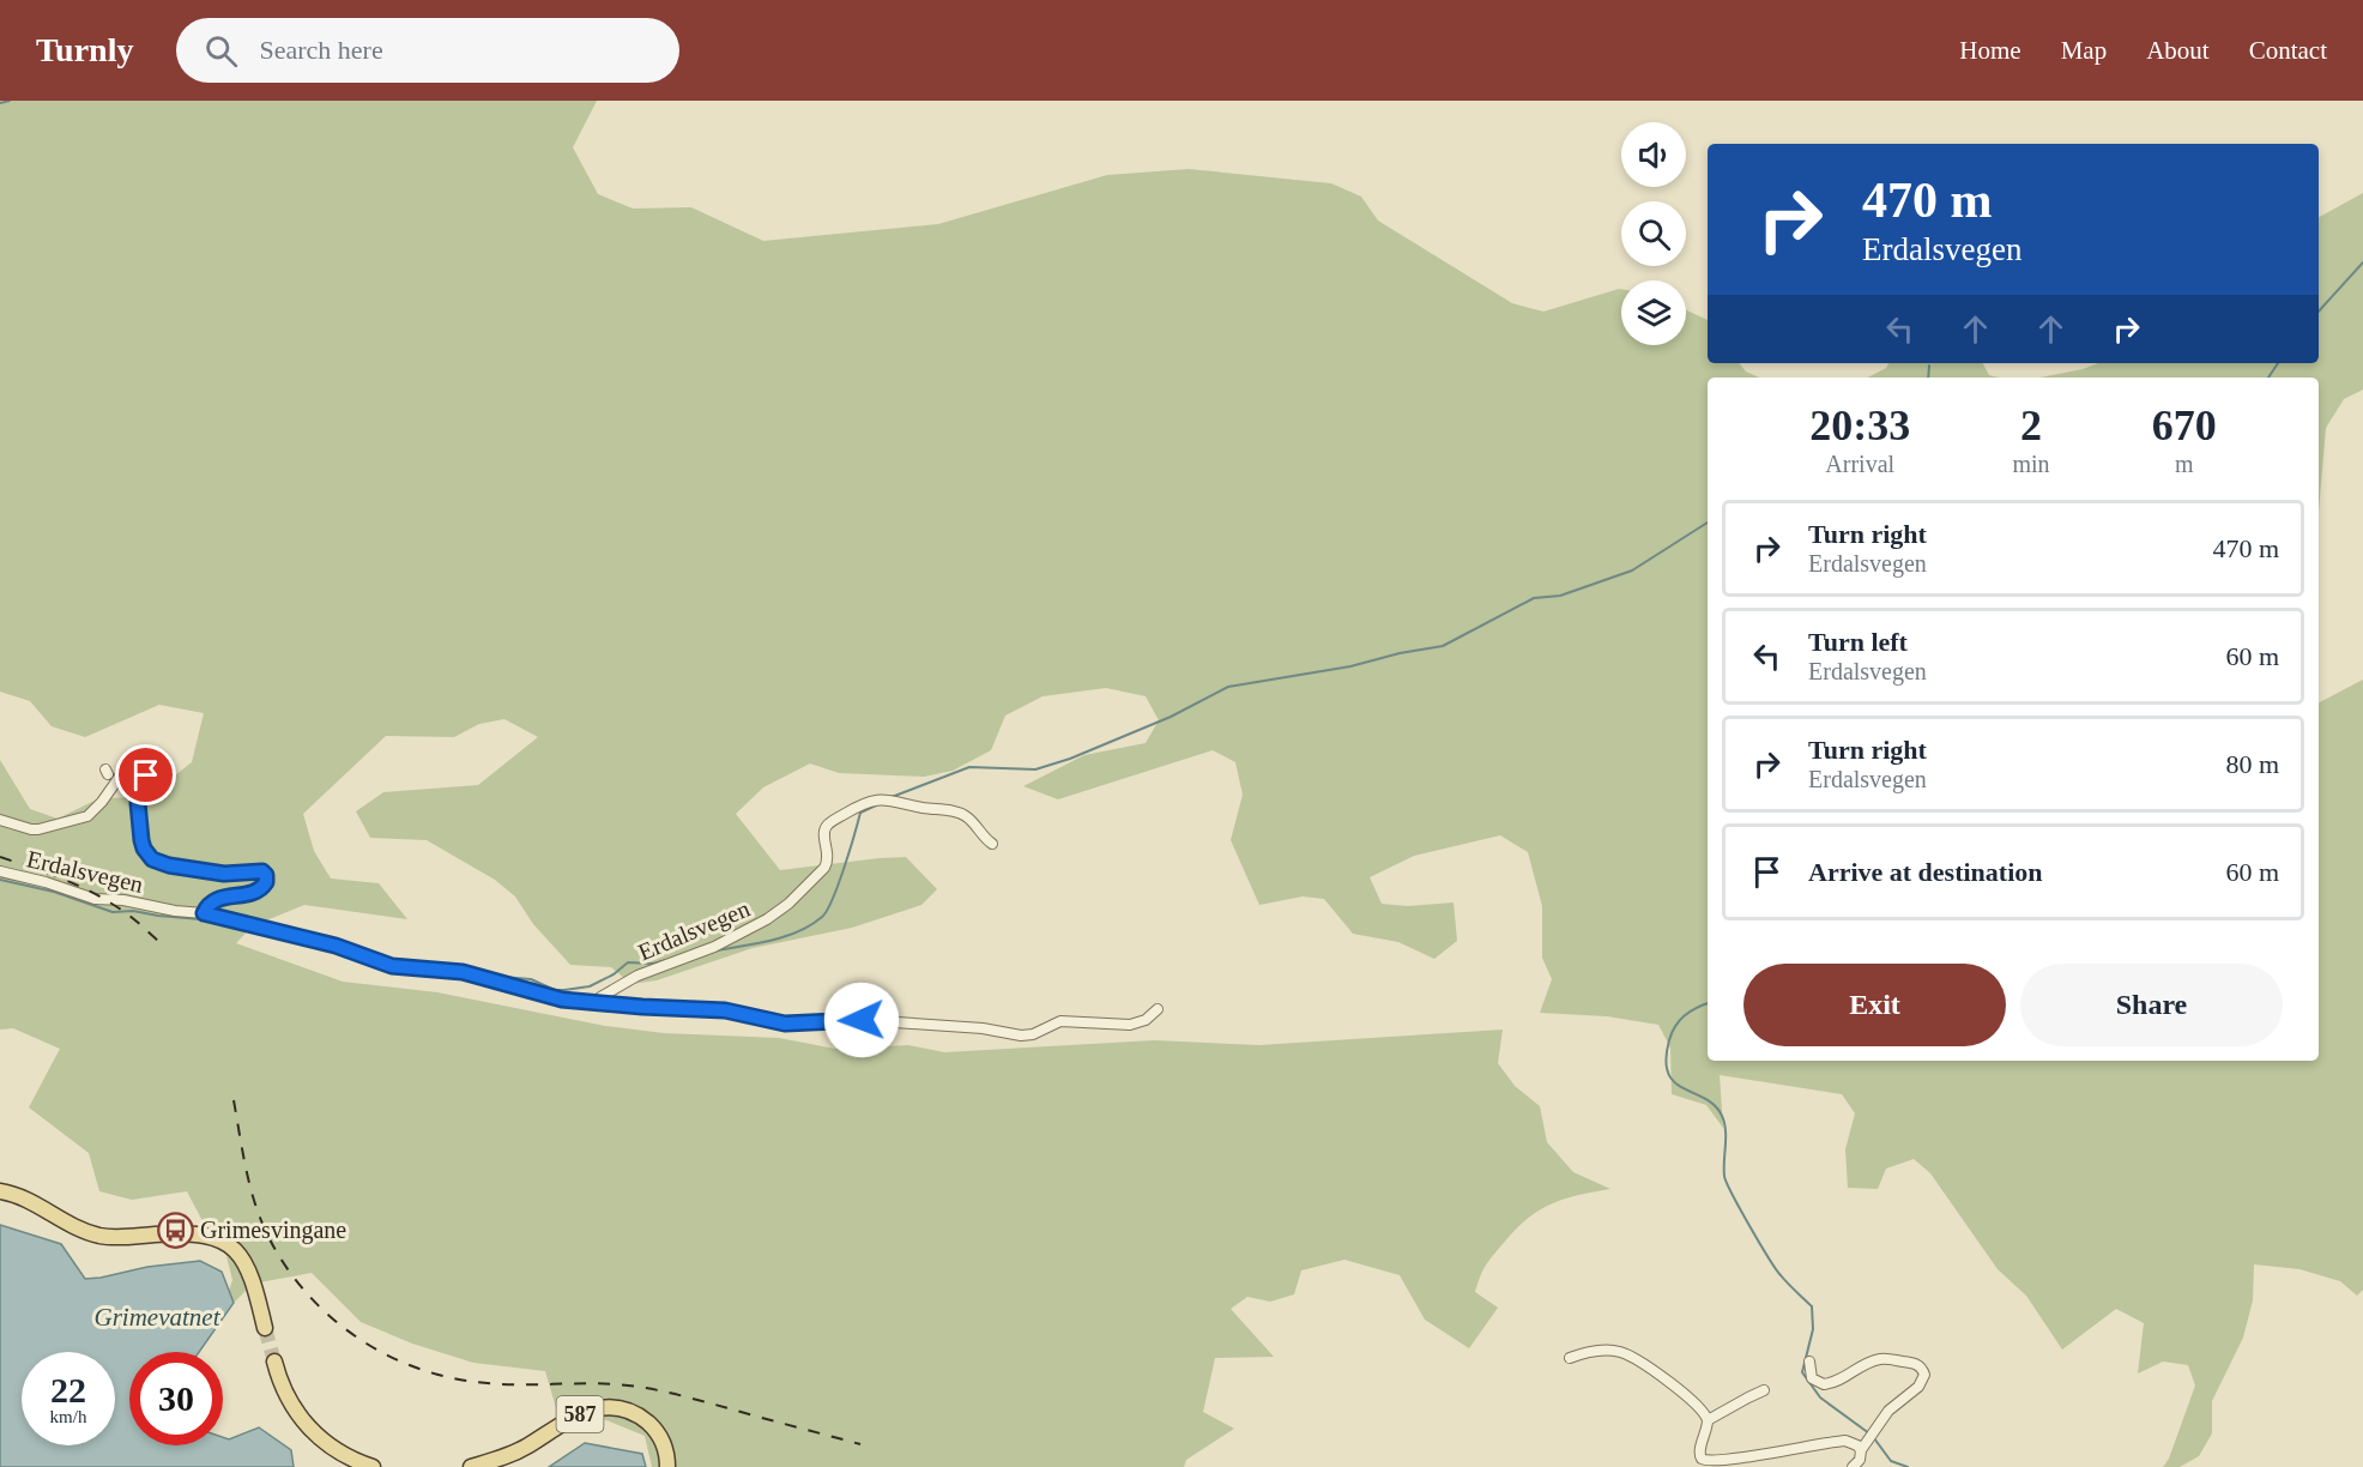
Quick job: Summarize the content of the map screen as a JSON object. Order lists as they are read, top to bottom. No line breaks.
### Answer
{"streets":{"main road":["587"],"street":["Erdalsvegen"]},"water":["Grimevatnet"],"places":{"bus stop":["Grimesvingane"]},"page":{"header":"Turnly","search":"Search here","nav":["Home","Map","About","Contact"],"turn":["470 m","Erdalsvegen"],"eta":["20:33","Arrival","2","min","670","m"],"list":[{"name":"Turn right","note":"Erdalsvegen","value":"470 m"},{"name":"Turn left","note":"Erdalsvegen","value":"60 m"},{"name":"Turn right","note":"Erdalsvegen","value":"80 m"},{"name":"Arrive at destination","value":"60 m"}],"buttons":["Exit","Share"],"speed":"22 km/h","limit":"30"}}
